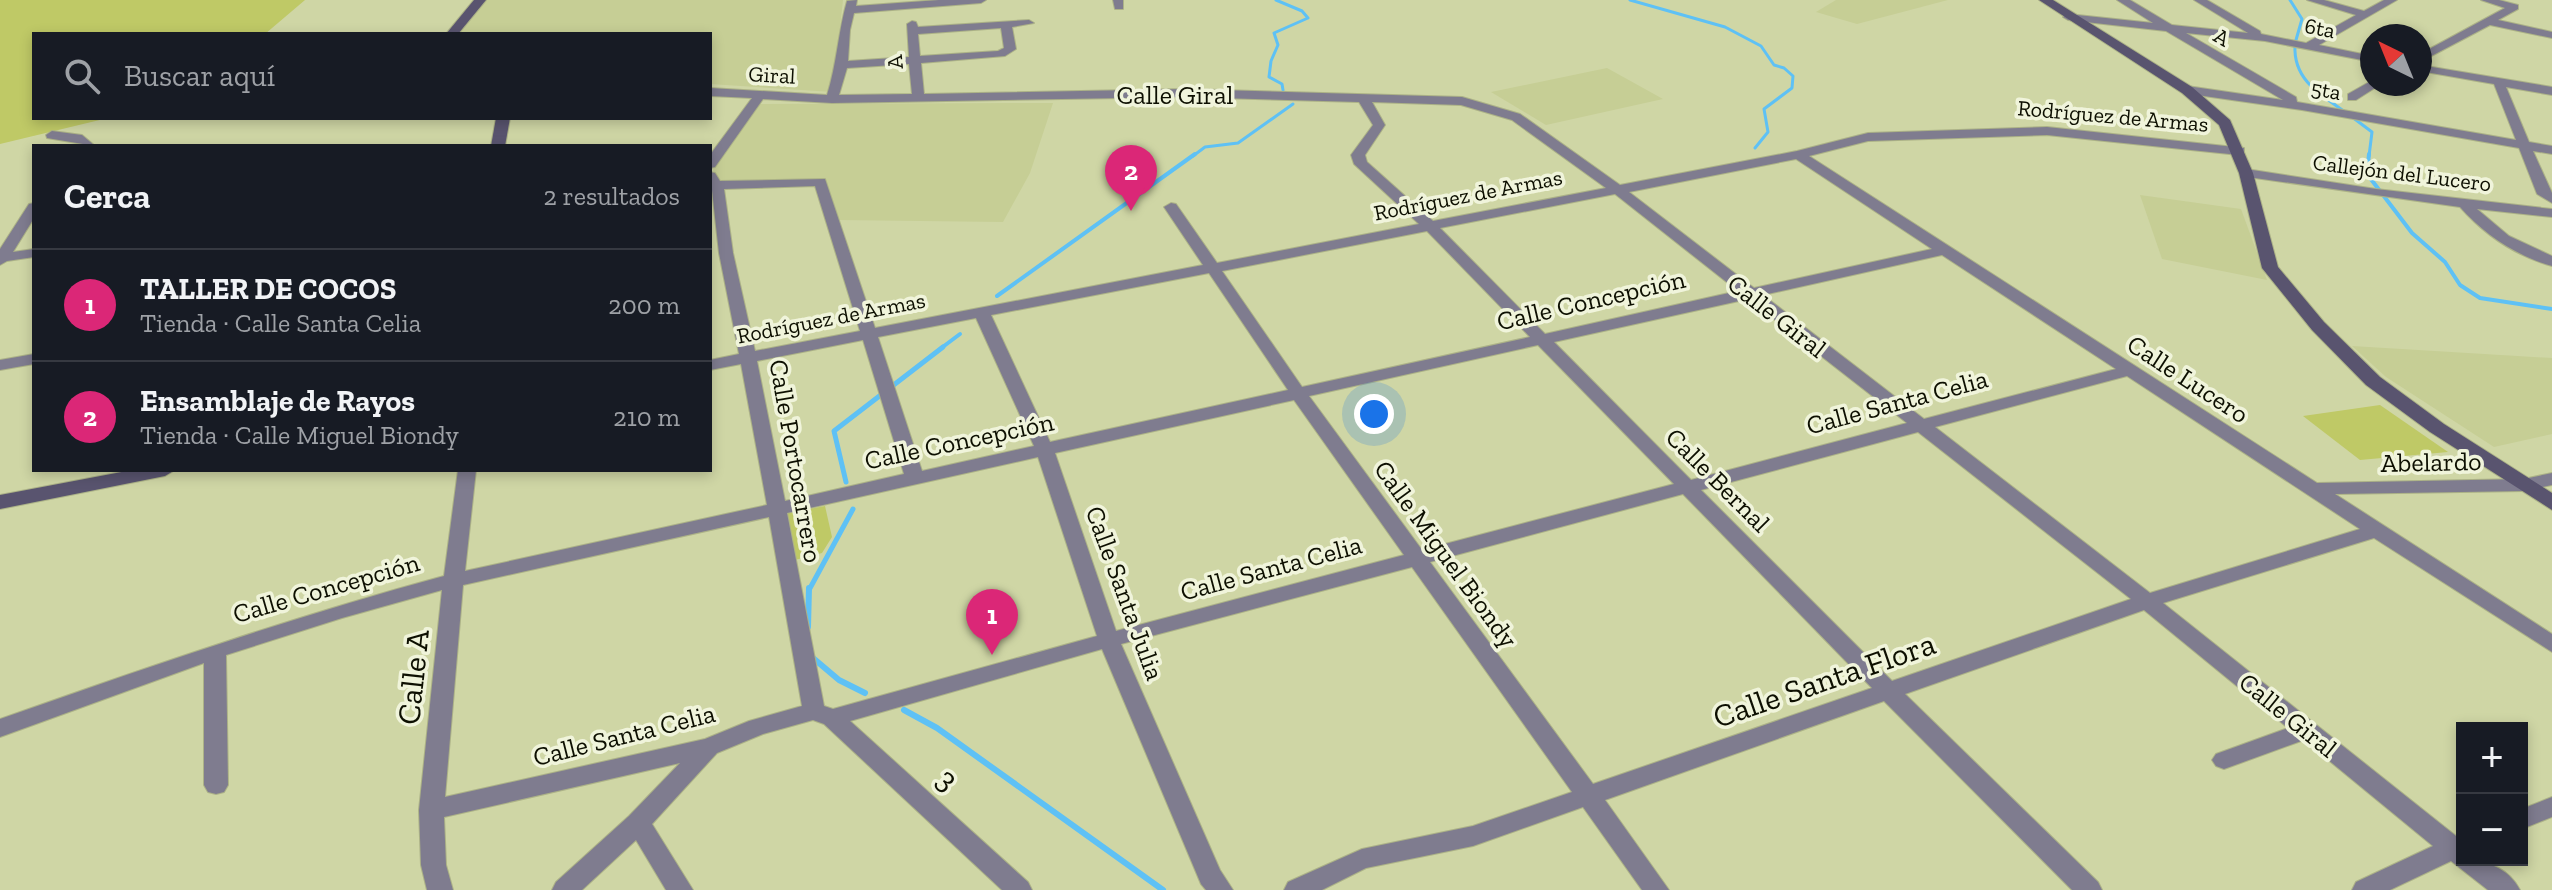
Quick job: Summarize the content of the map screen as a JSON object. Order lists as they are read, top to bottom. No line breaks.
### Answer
{"streets":{"street":["6ta","A","Giral","5ta","Calle Giral","Rodríguez de Armas","Callejón del Lucero","Calle Concepción","Calle Lucero","Calle Santa Celia","Calle Portocarrero","Abelardo","Calle Bernal","Calle Miguel Biondy","Calle Santa Julia","Calle A","Calle Santa Flora","3"]},"crossings":[["6ta","A"],["A","5ta"],["A","Calle Giral"],["Giral","Calle Giral"],["Calle Giral","Rodríguez de Armas"],["Calle Giral","Calle Concepción"],["Calle Giral","Calle Santa Celia"],["Calle Giral","Calle Bernal"],["Calle Giral","Calle Santa Flora"],["Rodríguez de Armas","Calle Lucero"],["Rodríguez de Armas","Calle Portocarrero"],["Rodríguez de Armas","Calle Bernal"],["Rodríguez de Armas","Calle Miguel Biondy"],["Rodríguez de Armas","Calle Santa Julia"],["Calle Concepción","Calle Lucero"],["Calle Concepción","Calle Portocarrero"],["Calle Concepción","Calle Bernal"],["Calle Concepción","Calle Miguel Biondy"],["Calle Concepción","Calle Santa Julia"],["Calle Concepción","Calle A"],["Calle Lucero","Calle Santa Celia"],["Calle Lucero","Abelardo"],["Calle Lucero","Calle Santa Flora"],["Calle Santa Celia","Calle Portocarrero"],["Calle Santa Celia","Calle Bernal"],["Calle Santa Celia","Calle Miguel Biondy"],["Calle Santa Celia","Calle Santa Julia"],["Calle Santa Celia","Calle A"],["Calle Santa Celia","3"],["Calle Portocarrero","3"],["Calle Bernal","Calle Santa Flora"],["Calle Miguel Biondy","Calle Santa Flora"]],"north":"top left","page":{"search":"Buscar aquí","heading":["Cerca","2 resultados"],"pins":["2","1"],"list":[{"mark":"1","name":"TALLER DE COCOS","note":"Tienda · Calle Santa Celia","value":"200 m"},{"mark":"2","name":"Ensamblaje de Rayos","note":"Tienda · Calle Miguel Biondy","value":"210 m"}],"map_buttons":["+","−"]}}
